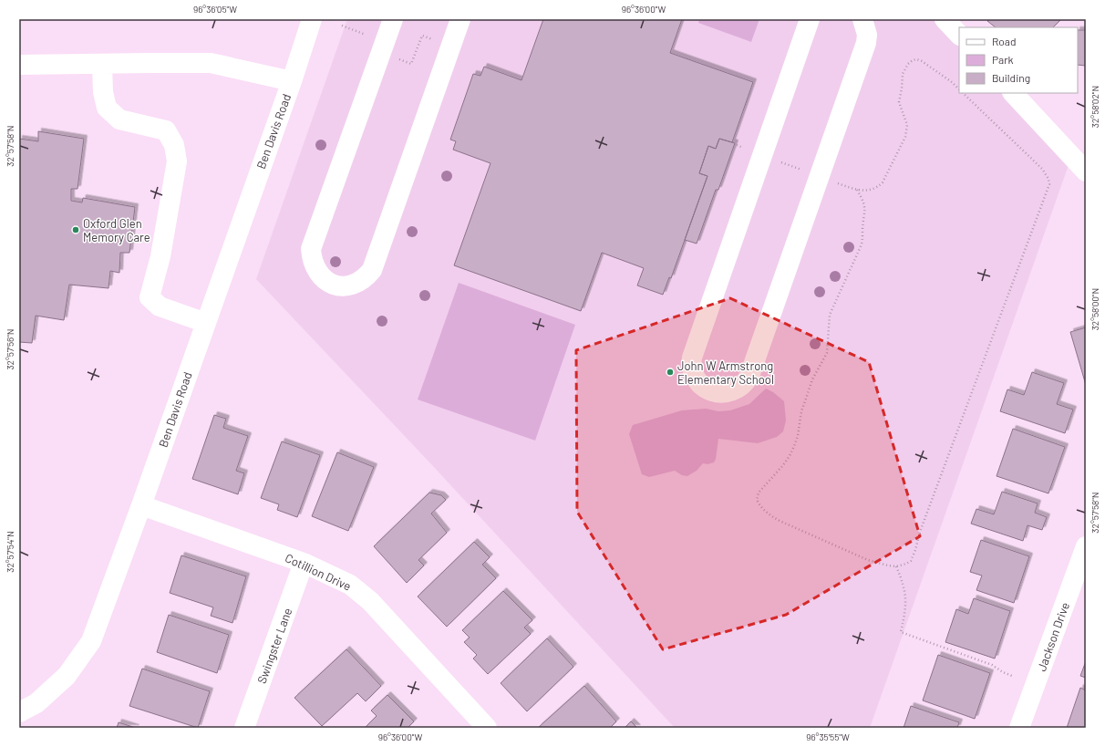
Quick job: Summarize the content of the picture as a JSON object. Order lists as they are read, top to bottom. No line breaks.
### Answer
{"streets":{"street":["Ben Davis Road","Cotillion Drive","Jackson Drive","Swingster Lane"]},"crossings":[["Ben Davis Road","Cotillion Drive"],["Cotillion Drive","Swingster Lane"]],"places":["Oxford Glen Memory Care","John W Armstrong Elementary School"],"legend":["Road","Park","Building"],"coordinates":["96°36'05\"W","96°36'00\"W","32°58'02\"N","32°57'58\"N","32°58'00\"N","32°57'56\"N","32°57'54\"N","96°35'55\"W"]}
